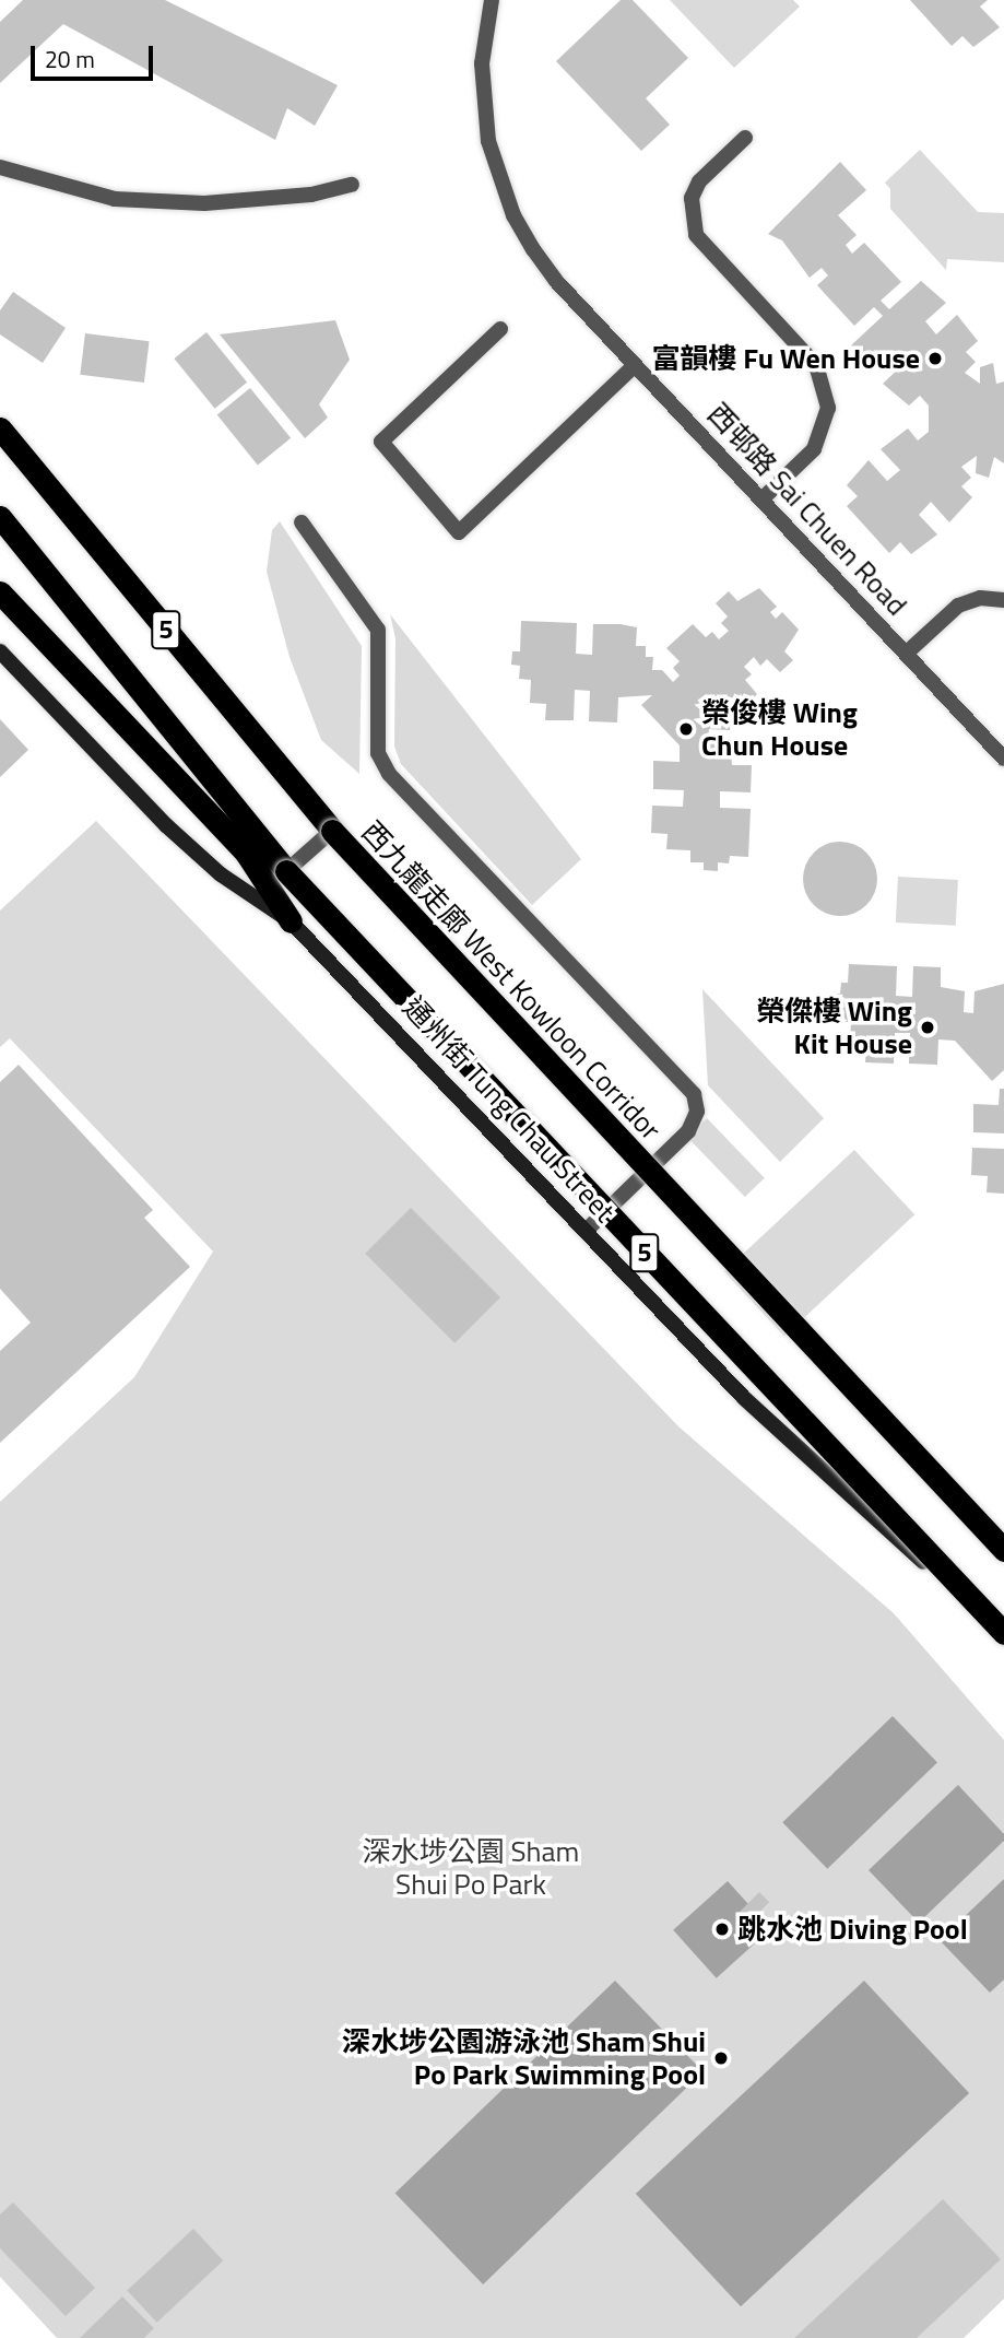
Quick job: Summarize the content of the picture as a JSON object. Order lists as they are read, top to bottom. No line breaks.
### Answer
{"streets":{"highway":["5","西九龍走廊 West Kowloon Corridor"],"main road":["通州街 Tung Chau Street"],"street":["西邨路 Sai Chuen Road"]},"parks":["深水埗公園 Sham Shui Po Park"],"places":["富韻樓 Fu Wen House","榮俊樓 Wing Chun House","榮傑樓 Wing Kit House","跳水池 Diving Pool","深水埗公園游泳池 Sham Shui Po Park Swimming Pool"],"scale_bar":"20 m"}
